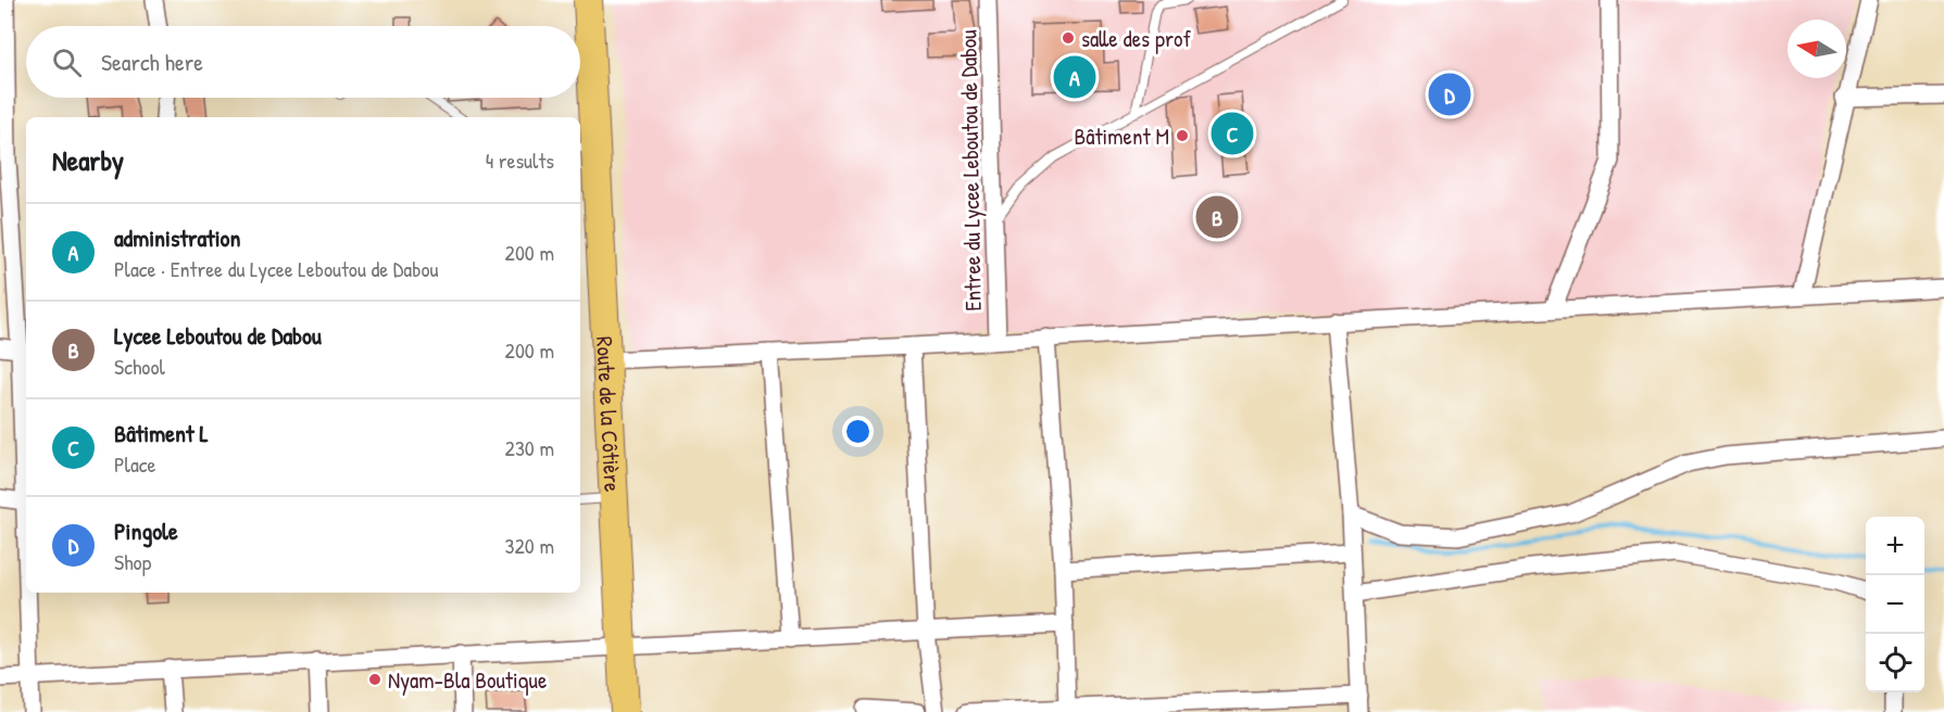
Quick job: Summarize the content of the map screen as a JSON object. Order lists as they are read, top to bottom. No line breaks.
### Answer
{"streets":{"main road":["Route de la Côtière"],"street":["Entree du Lycee Leboutou de Dabou"]},"places":["salle des prof","Bâtiment M","Nyam-Bla Boutique"],"north":"left","page":{"search":"Search here","pins":["A","D","C","B"],"heading":["Nearby","4 results"],"list":[{"mark":"A","name":"administration","note":"Place · Entree du Lycee Leboutou de Dabou","value":"200 m"},{"mark":"B","name":"Lycee Leboutou de Dabou","note":"School","value":"200 m"},{"mark":"C","name":"Bâtiment L","note":"Place","value":"230 m"},{"mark":"D","name":"Pingole","note":"Shop","value":"320 m"}],"map_buttons":["+","−"]}}
